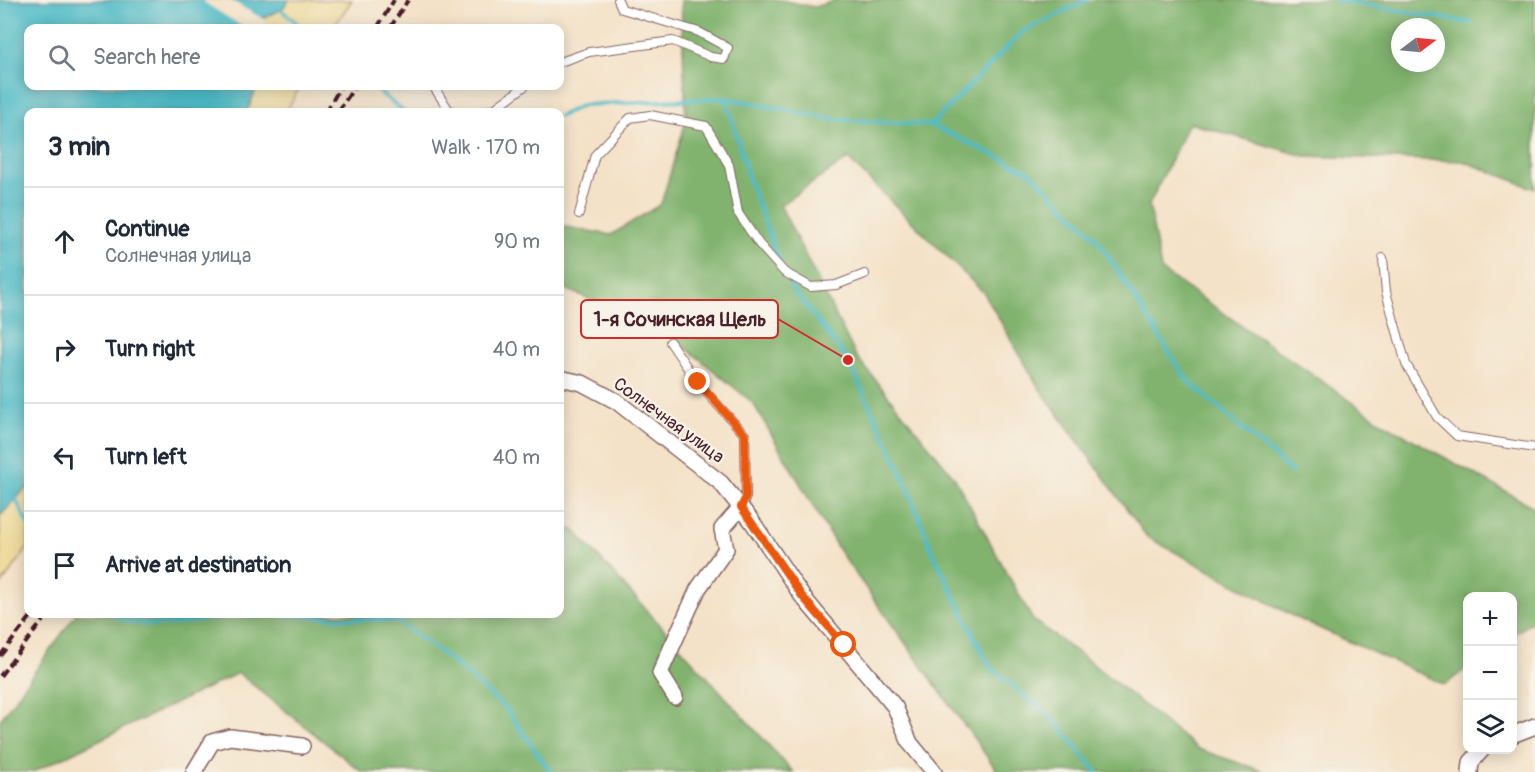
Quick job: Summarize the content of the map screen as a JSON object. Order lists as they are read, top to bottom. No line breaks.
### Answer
{"streets":{"street":["Солнечная улица"]},"places":["1-я Сочинская Щель"],"north":"right","page":{"search":"Search here","heading":["3 min","Walk · 170 m"],"list":[["Continue","Солнечная улица","90 m"],["Turn right","40 m"],["Turn left","40 m"],"Arrive at destination"],"map_buttons":["+","−"]}}
